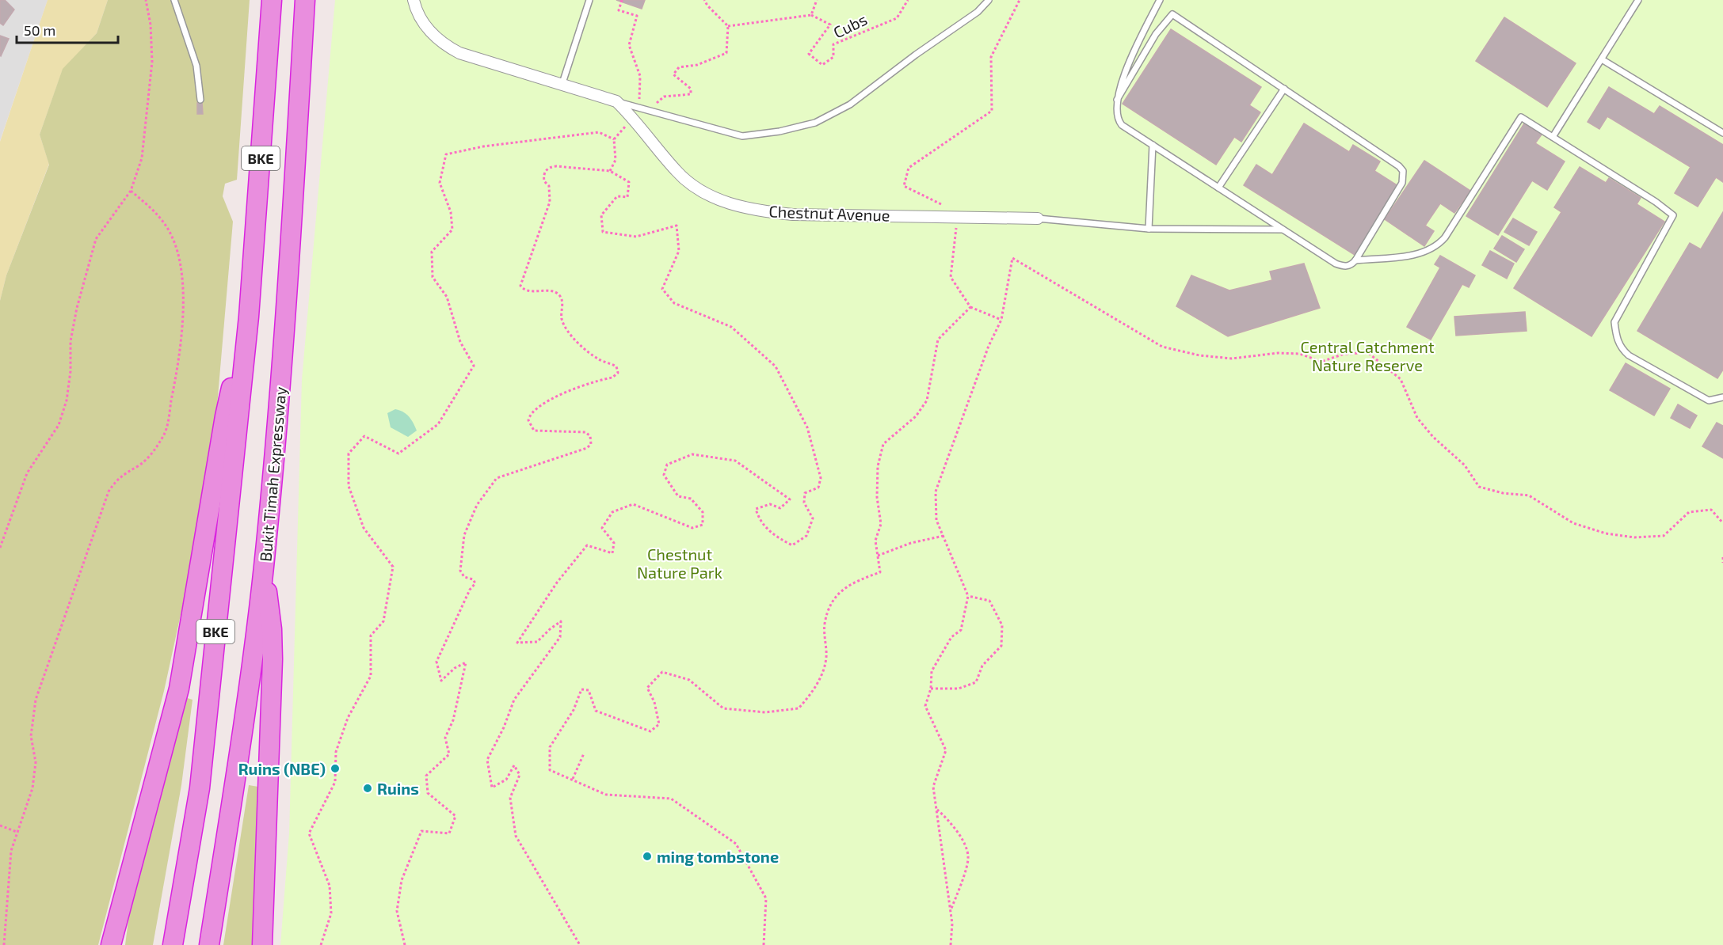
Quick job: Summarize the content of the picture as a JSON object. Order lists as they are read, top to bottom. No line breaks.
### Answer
{"streets":{"highway":["BKE","Bukit Timah Expressway"],"street":["Chestnut Avenue"],"path":["Cubs"]},"parks":["Central Catchment Nature Reserve","Chestnut Nature Park"],"places":["Ruins (NBE)","Ruins","ming tombstone"],"scale_bar":"50 m"}
